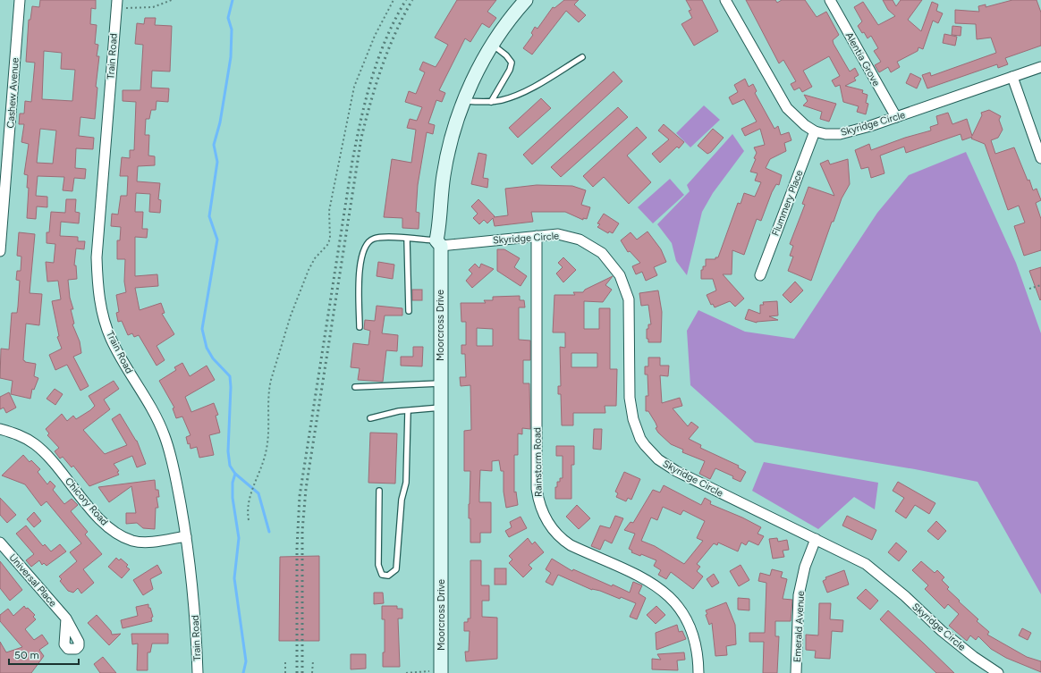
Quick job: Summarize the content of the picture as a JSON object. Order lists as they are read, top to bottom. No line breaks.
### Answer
{"streets":{"street":["Train Road","Alentia Grove","Cashew Avenue","Skyridge Circle","Flummery Place","Moorcross Drive","Rainstorm Road","Chicory Road","Universal Place","Emerald Avenue"]},"crossings":[["Train Road","Chicory Road"],["Alentia Grove","Skyridge Circle"],["Skyridge Circle","Flummery Place"],["Skyridge Circle","Moorcross Drive"],["Skyridge Circle","Rainstorm Road"],["Skyridge Circle","Emerald Avenue"]],"scale_bar":"50 m"}
